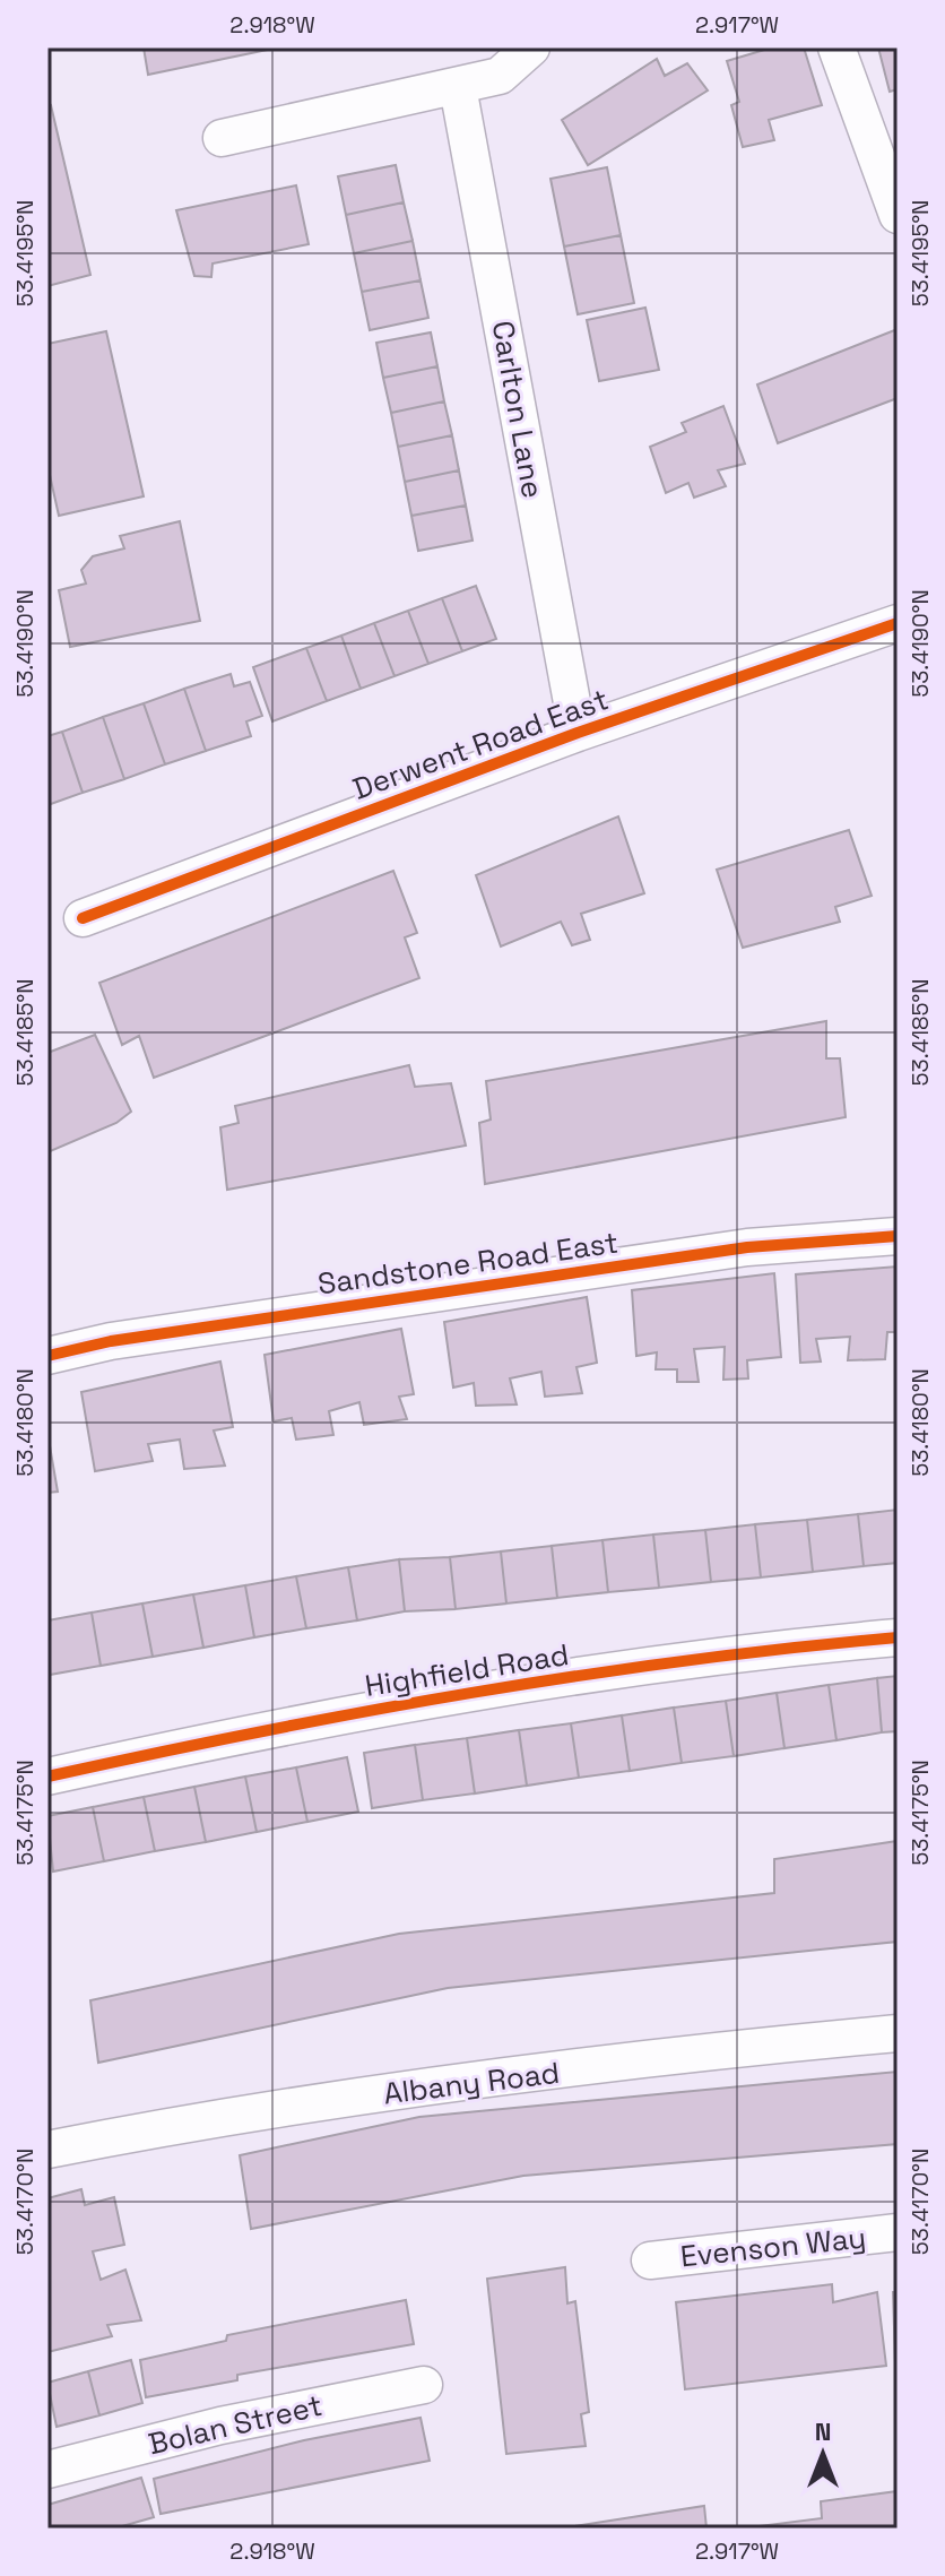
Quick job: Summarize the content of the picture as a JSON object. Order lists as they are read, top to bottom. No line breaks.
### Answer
{"streets":{"street":["Carlton Lane","Derwent Road East","Sandstone Road East","Highfield Road","Albany Road","Evenson Way","Bolan Street"]},"crossings":[["Carlton Lane","Derwent Road East"]],"north":"top","coordinates":["2.918°W","2.917°W","53.4195°N","53.4190°N","53.4185°N","53.4180°N","53.4175°N","53.4170°N"]}
